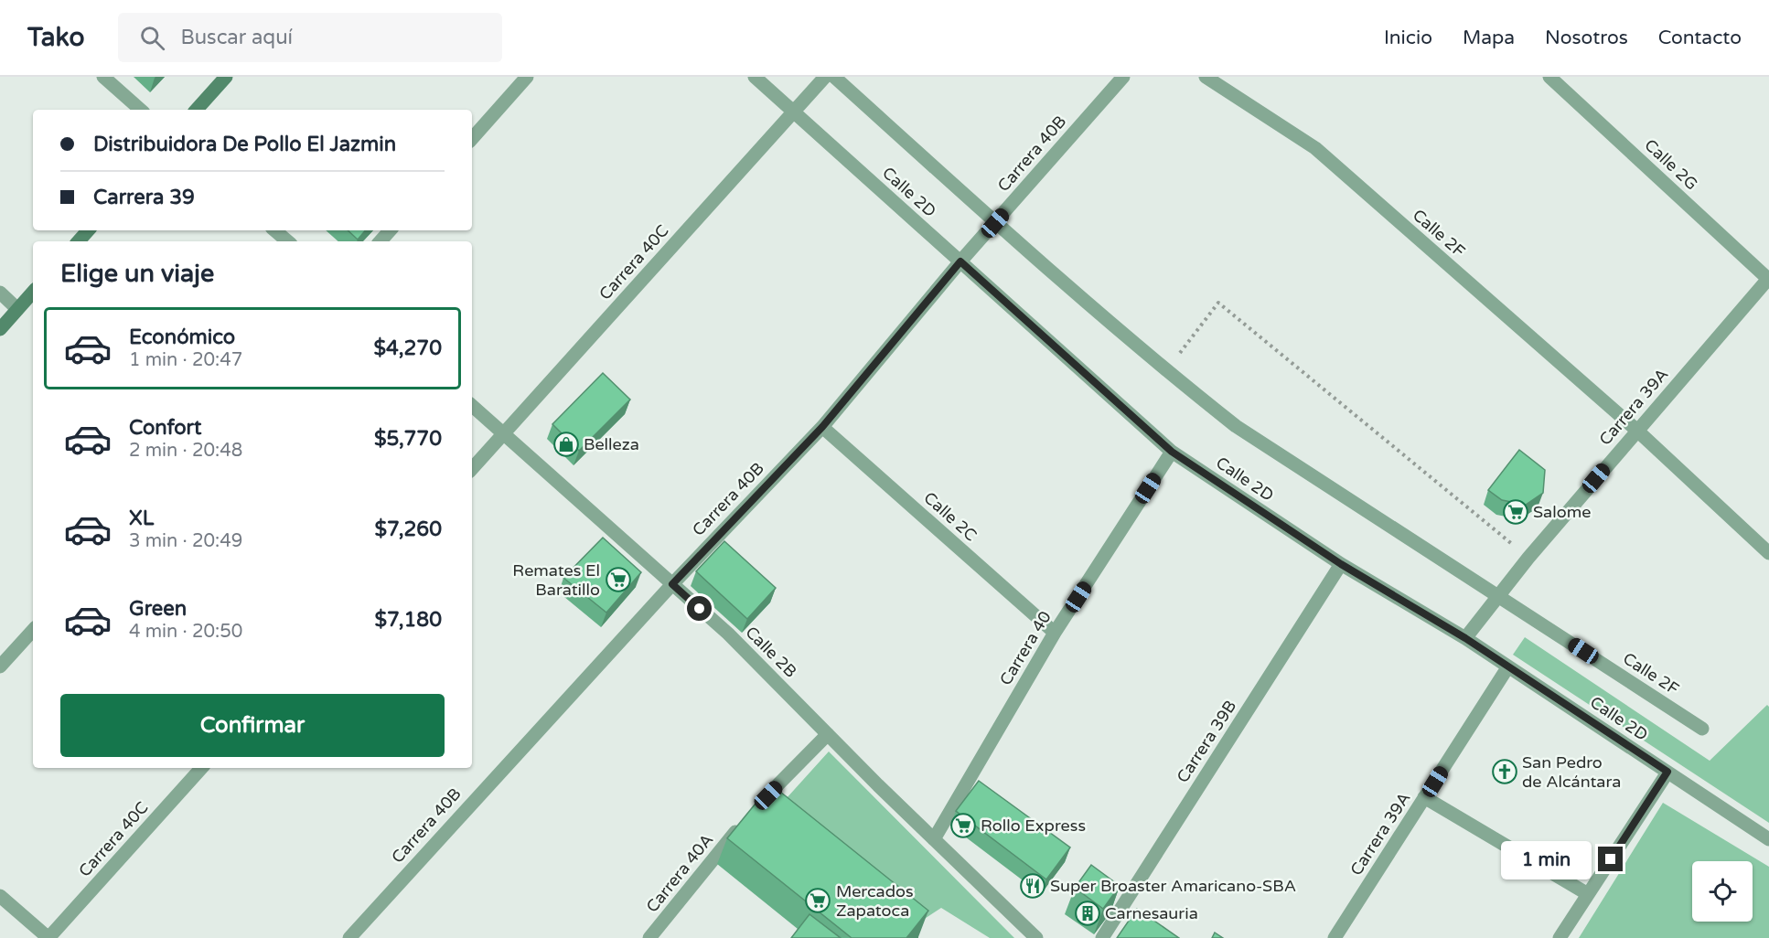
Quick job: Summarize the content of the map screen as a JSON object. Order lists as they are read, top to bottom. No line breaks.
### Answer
{"streets":{"street":["Carrera 40B","Calle 2G","Calle 2D","Calle 2F","Carrera 40C","Carrera 39A","Calle 2C","Carrera 40","Calle 2B","Carrera 39B","Carrera 40A"]},"crossings":[["Carrera 40B","Calle 2D"],["Carrera 40B","Calle 2C"],["Carrera 40B","Calle 2B"],["Calle 2G","Carrera 39A"],["Calle 2D","Carrera 40C"],["Calle 2D","Carrera 39A"],["Calle 2D","Carrera 40"],["Calle 2D","Carrera 39B"],["Calle 2F","Carrera 39A"],["Carrera 40C","Calle 2B"],["Calle 2C","Carrera 40"],["Carrera 40","Calle 2B"],["Calle 2B","Carrera 40A"]],"places":{"shop":["Belleza"],"supermarket":["Salome","Remates El Baratillo","Rollo Express","Mercados Zapatoca"],"church":["San Pedro de Alcántara"],"restaurant":["Super Broaster Amaricano-SBA"],"building":["Carnesauria"]},"page":{"header":"Tako","search":"Buscar aquí","nav":["Inicio","Mapa","Nosotros","Contacto"],"banner":["Distribuidora De Pollo El Jazmin","Carrera 39"],"heading":"Elige un viaje","list":[{"name":"Económico","note":"1 min · 20:47","value":"$4,270"},{"name":"Confort","note":"2 min · 20:48","value":"$5,770"},{"name":"XL","note":"3 min · 20:49","value":"$7,260"},{"name":"Green","note":"4 min · 20:50","value":"$7,180"}],"buttons":"Confirmar","bubble":"1 min"}}
